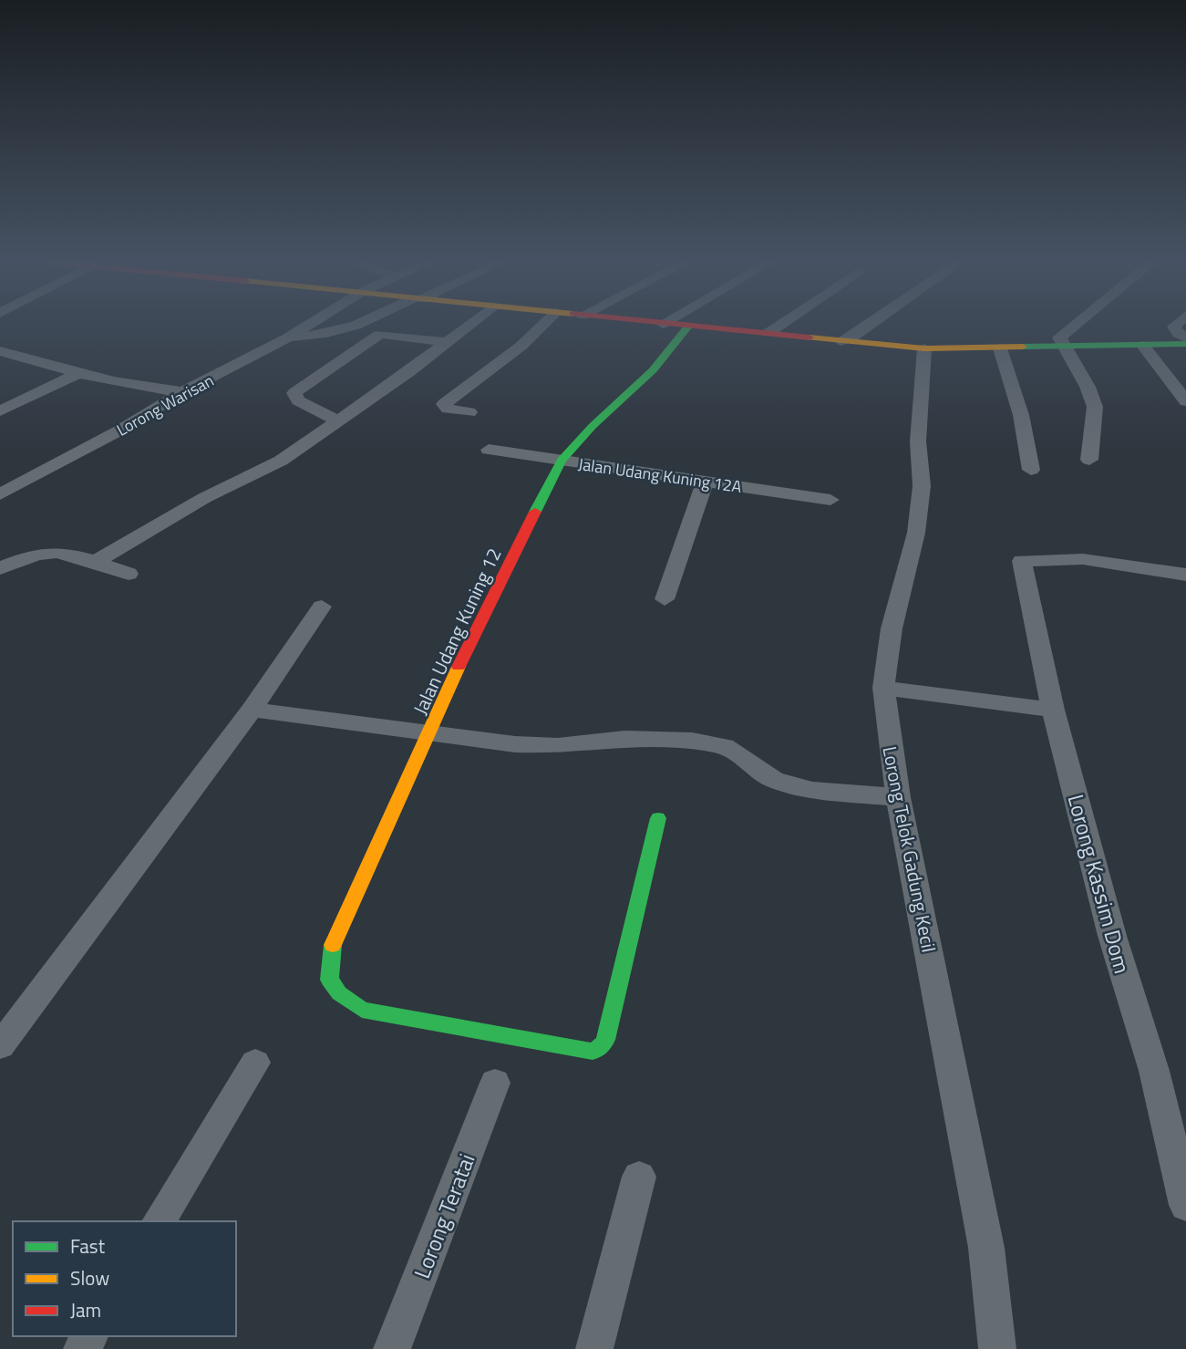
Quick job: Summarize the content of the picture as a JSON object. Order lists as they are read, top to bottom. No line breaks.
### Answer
{"streets":{"street":["Lorong Warisan","Jalan Udang Kuning 12A","Jalan Udang Kuning 12","Lorong Telok Gadung Kecil","Lorong Kassim Dom","Lorong Teratai"]},"crossings":[["Jalan Udang Kuning 12A","Jalan Udang Kuning 12"]],"legend":["Fast","Slow","Jam"]}
